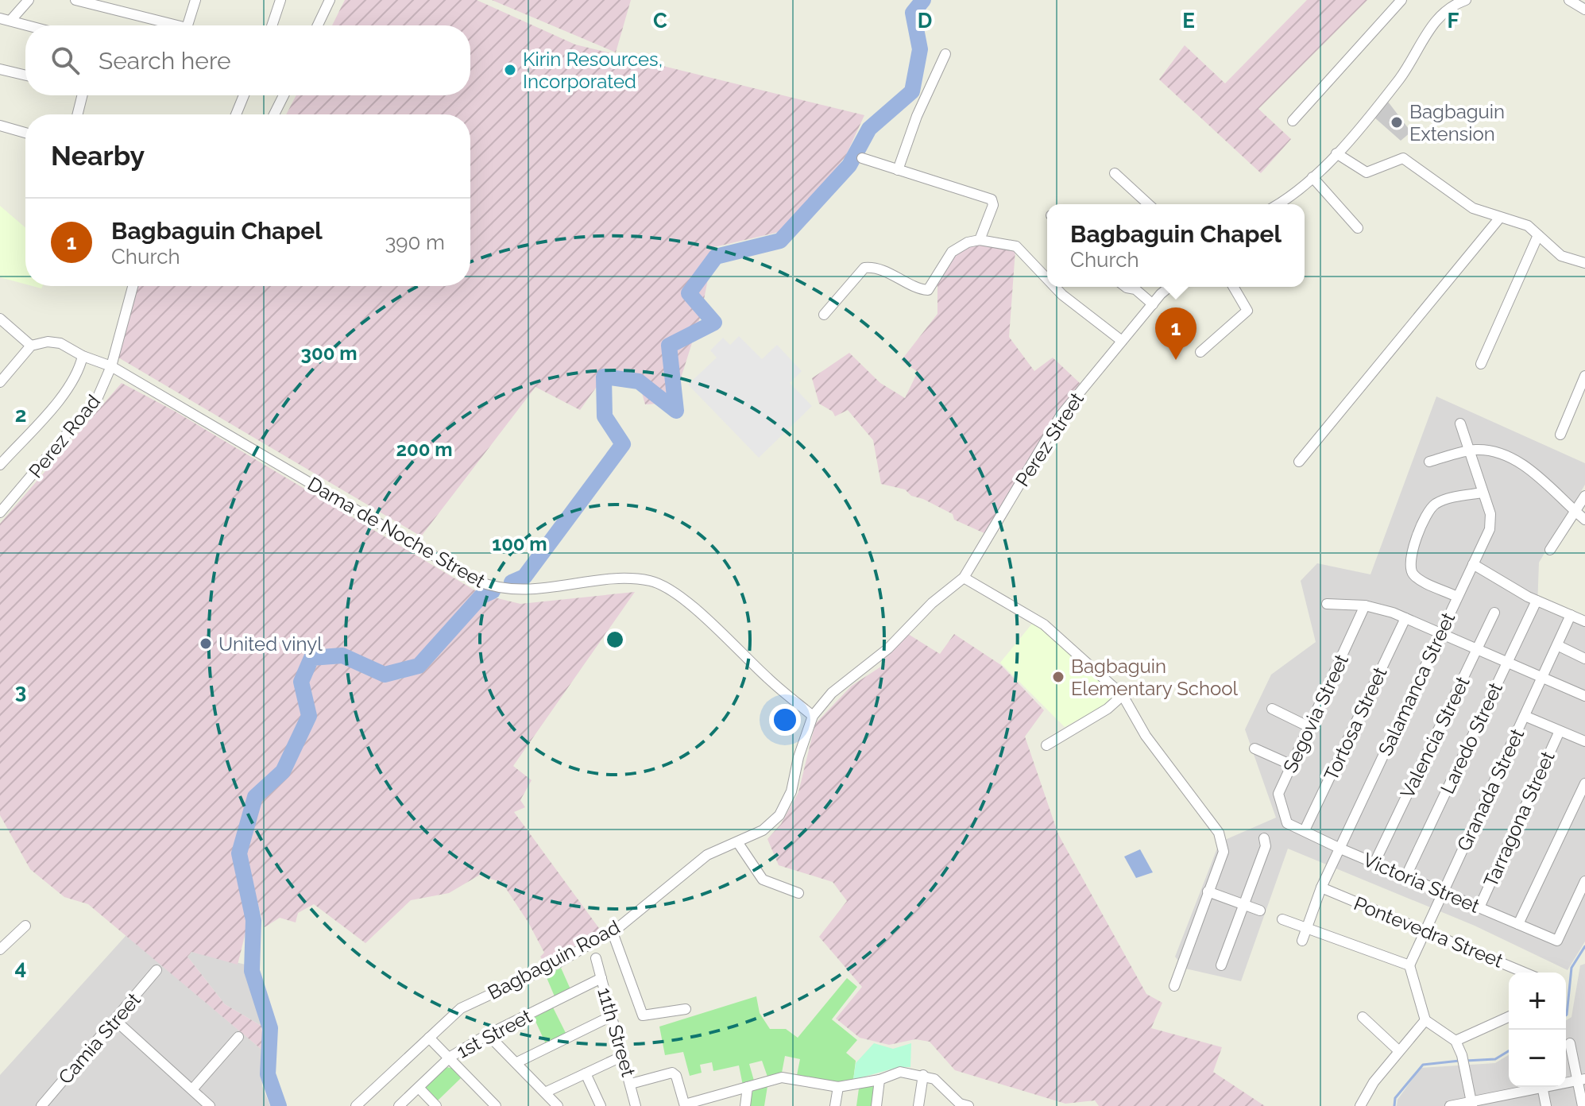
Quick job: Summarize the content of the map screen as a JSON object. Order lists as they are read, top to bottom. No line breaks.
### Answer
{"streets":{"street":["Perez Road","Perez Street","Dama de Noche Street","Salamanca Street","Segovia Street","Tortosa Street","Valencia Street","Laredo Street","Granada Street","Tarragona Street","Victoria Street","Pontevedra Street","Bagbaguin Road","11th Street","1st Street","Camia Street"]},"crossings":[["Perez Road","Dama de Noche Street"],["Perez Street","Bagbaguin Road"],["Dama de Noche Street","Bagbaguin Road"],["Salamanca Street","Victoria Street"],["Salamanca Street","Pontevedra Street"],["Segovia Street","Victoria Street"],["Tortosa Street","Victoria Street"],["Valencia Street","Victoria Street"],["Laredo Street","Victoria Street"],["Granada Street","Victoria Street"],["Granada Street","Pontevedra Street"],["Tarragona Street","Victoria Street"],["11th Street","1st Street"]],"places":["Kirin Resources, Incorporated","Bagbaguin Extension","United vinyl","Bagbaguin Elementary School"],"page":{"search":"Search here","heading":"Nearby","list":[{"mark":"1","name":"Bagbaguin Chapel","note":"Church","value":"390 m"}],"popup":["Bagbaguin Chapel","Church"],"pins":"1","map_buttons":["+","−"]},"grid":{"columns":["C","D","E","F"],"rows":["2","3","4"]},"rings":["300 m","200 m","100 m"]}
